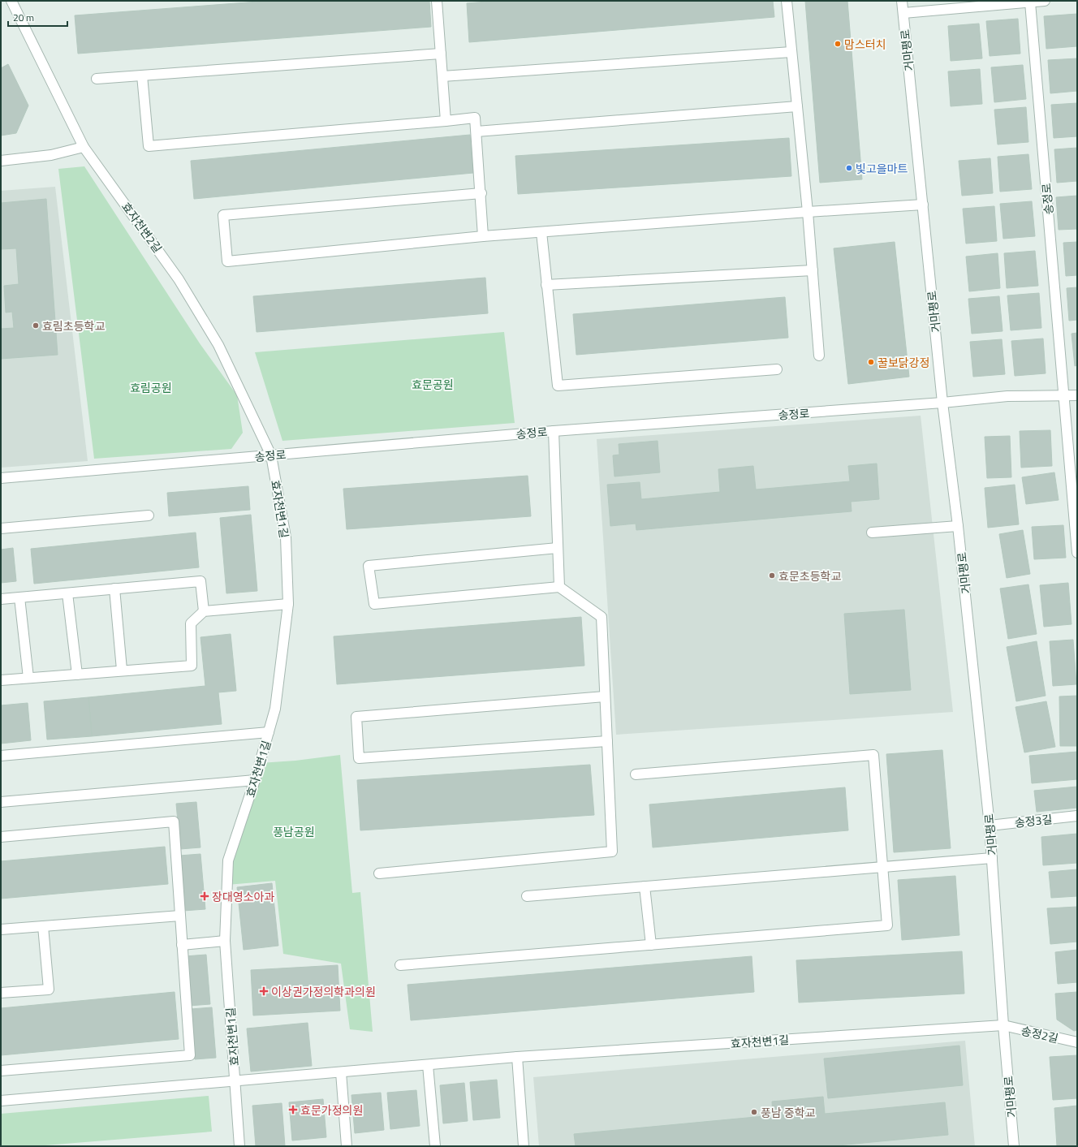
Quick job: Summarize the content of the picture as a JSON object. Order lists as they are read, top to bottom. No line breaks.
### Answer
{"streets":{"street":["거마평로","송정로","효자천변2길","효자천변1길","송정3길","송정2길"]},"crossings":[["거마평로","송정로"],["거마평로","효자천변1길"],["거마평로","송정3길"],["거마평로","송정2길"],["송정로","효자천변2길"],["송정로","효자천변1길"],["효자천변2길","효자천변1길"],["효자천변1길","송정2길"]],"parks":["효문공원","효림공원","풍남공원"],"places":{"other":["맘스터치","빛고을마트","효림초등학교","꿀보닭강정","효문초등학교","풍남 중학교"],"health":["장대영소아과","이상권가정의학과의원","효문가정의원"]},"scale_bar":"20 m"}
